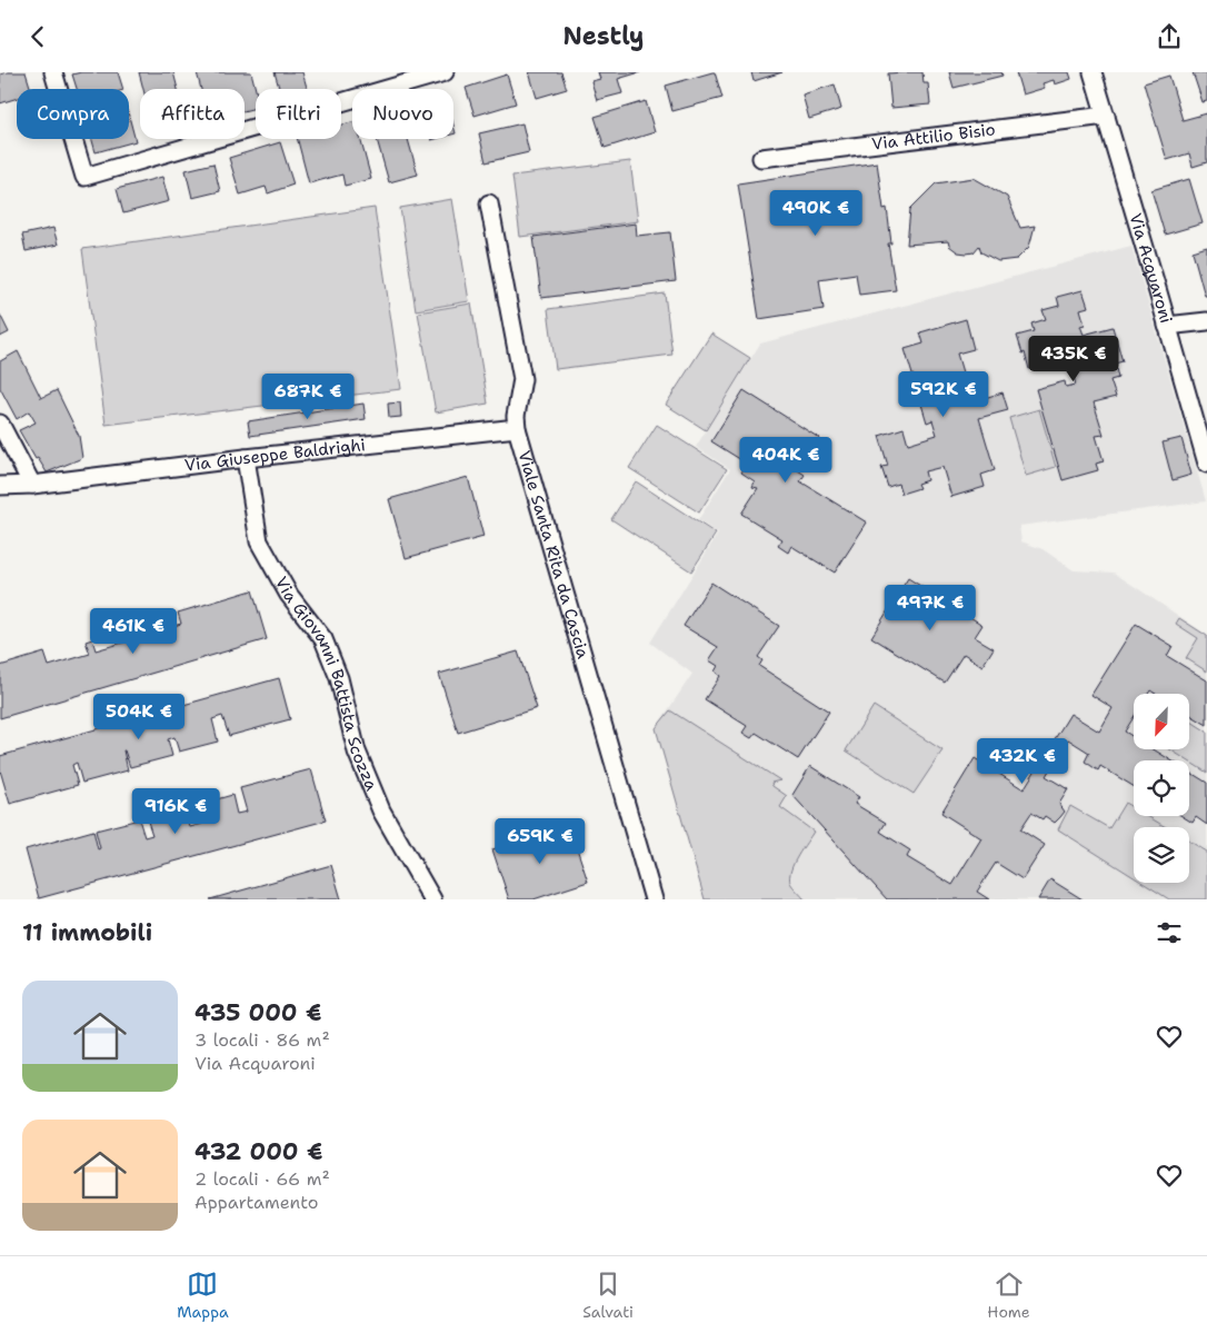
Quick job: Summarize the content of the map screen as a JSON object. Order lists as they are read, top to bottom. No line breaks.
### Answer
{"streets":{"street":["Via Attilio Bisio","Via Acquaroni","Via Giuseppe Baldrighi","Viale Santa Rita da Cascia","Via Giovanni Battista Scozza"]},"crossings":[["Via Attilio Bisio","Via Acquaroni"],["Via Giuseppe Baldrighi","Viale Santa Rita da Cascia"],["Via Giuseppe Baldrighi","Via Giovanni Battista Scozza"]],"north":"bottom left","page":{"header":"Nestly","chip":["Compra","Affitta","Filtri","Nuovo"],"price":["490K €","435K €","592K €","687K €","404K €","497K €","461K €","504K €","432K €","916K €","659K €"],"heading":"11 immobili","list":[{"name":"435 000 €","note":"3 locali · 86 m² · Via Acquaroni"},{"name":"432 000 €","note":"2 locali · 66 m² · Appartamento"}],"tabs":["Mappa","Salvati","Home"]}}
